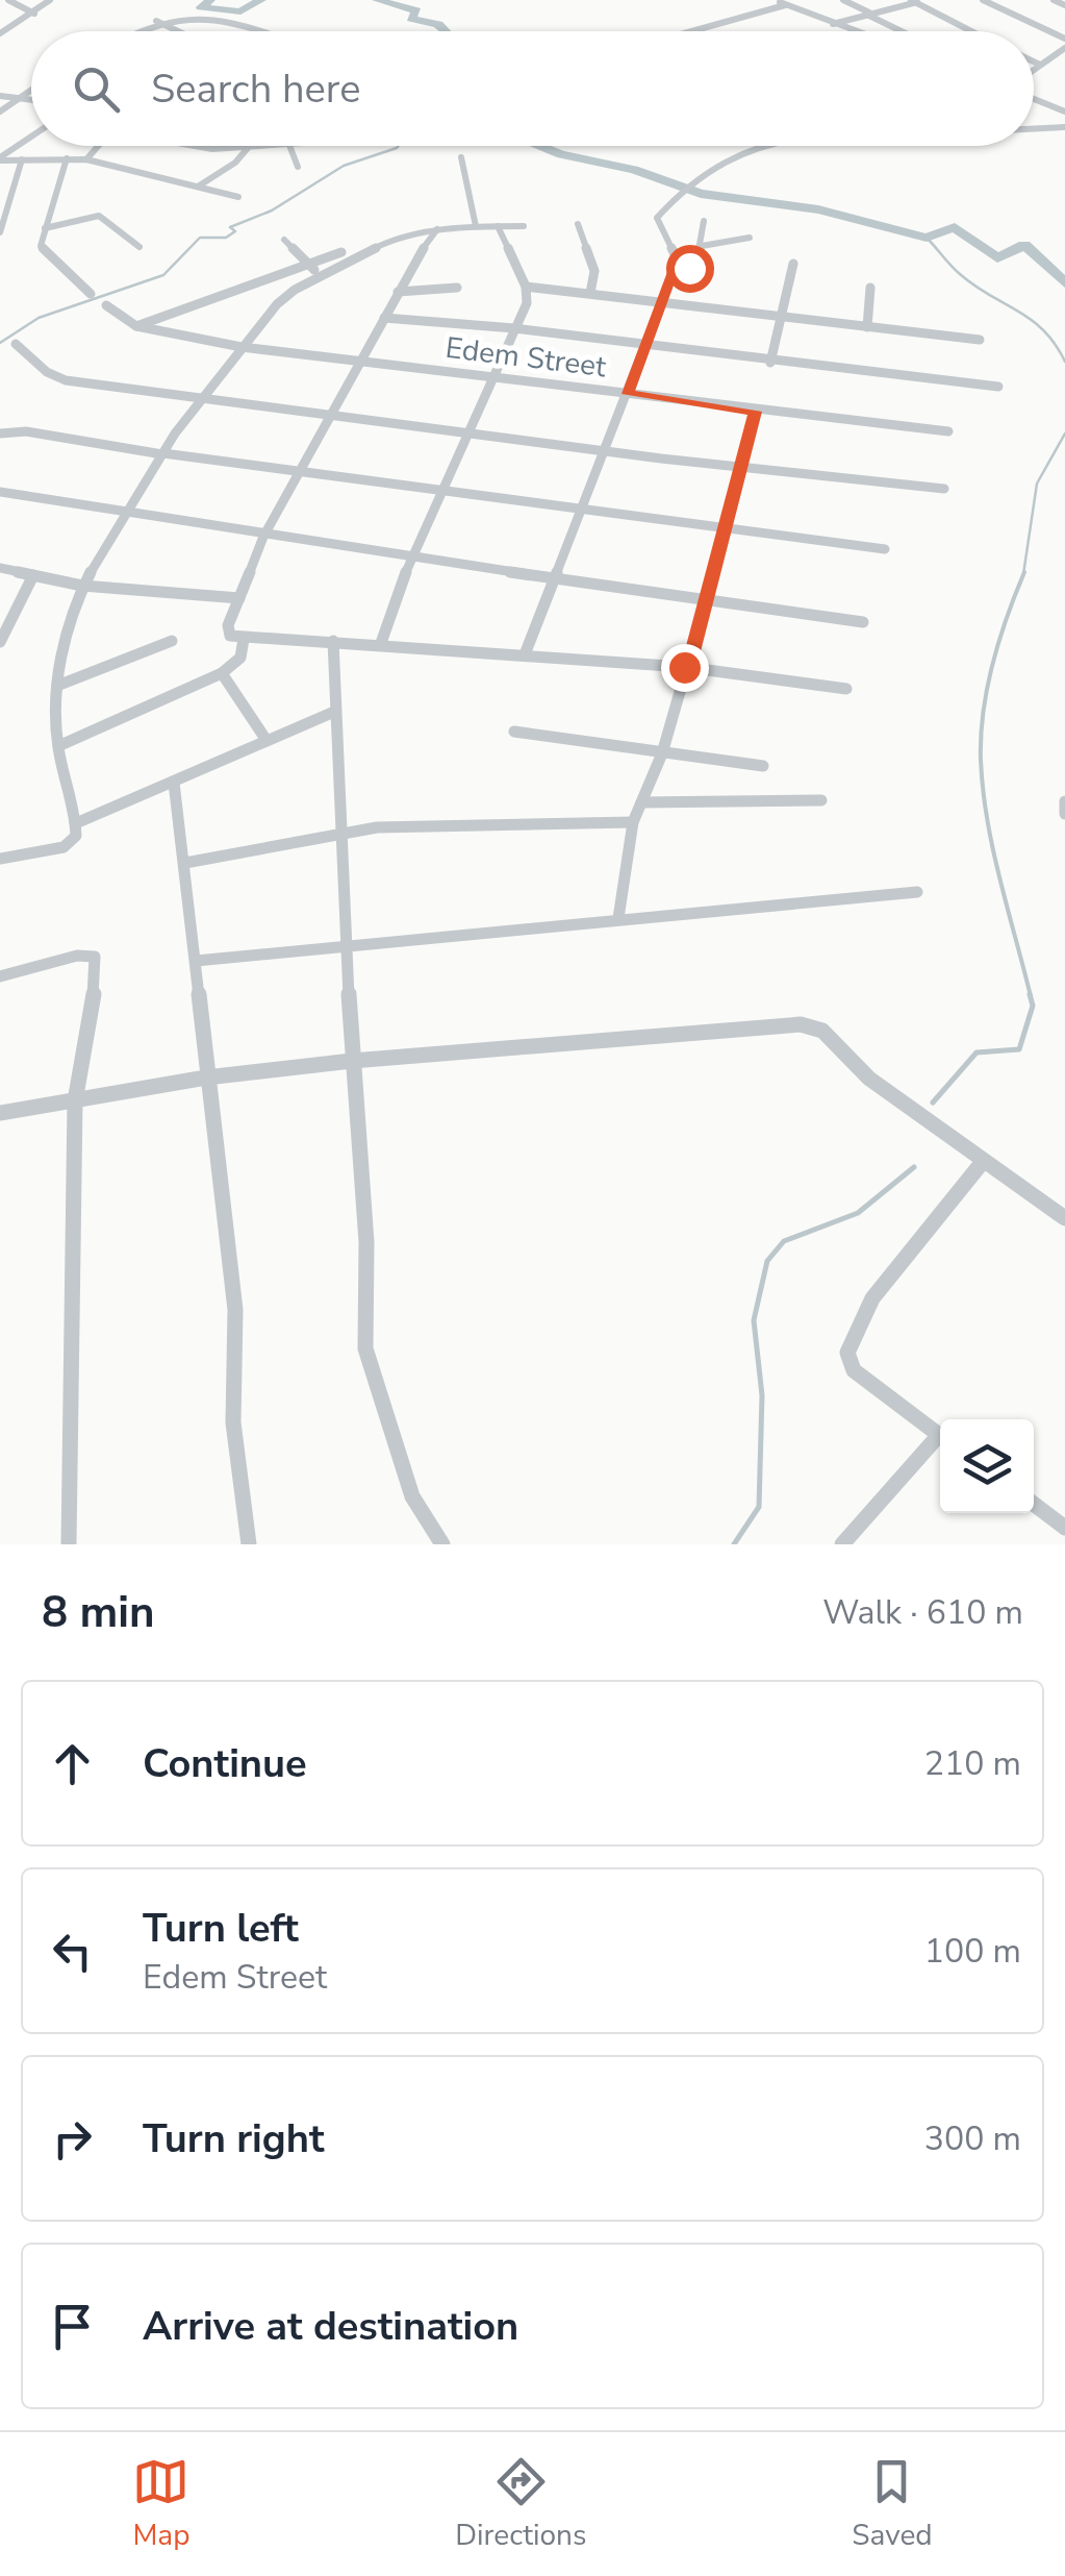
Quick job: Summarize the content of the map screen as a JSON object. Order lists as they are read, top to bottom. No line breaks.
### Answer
{"streets":{"street":["Edem Street"]},"page":{"search":"Search here","heading":["8 min","Walk · 610 m"],"list":[["Continue","210 m"],["Turn left","Edem Street","100 m"],["Turn right","300 m"],"Arrive at destination"],"nav":["Map","Directions","Saved"]}}
